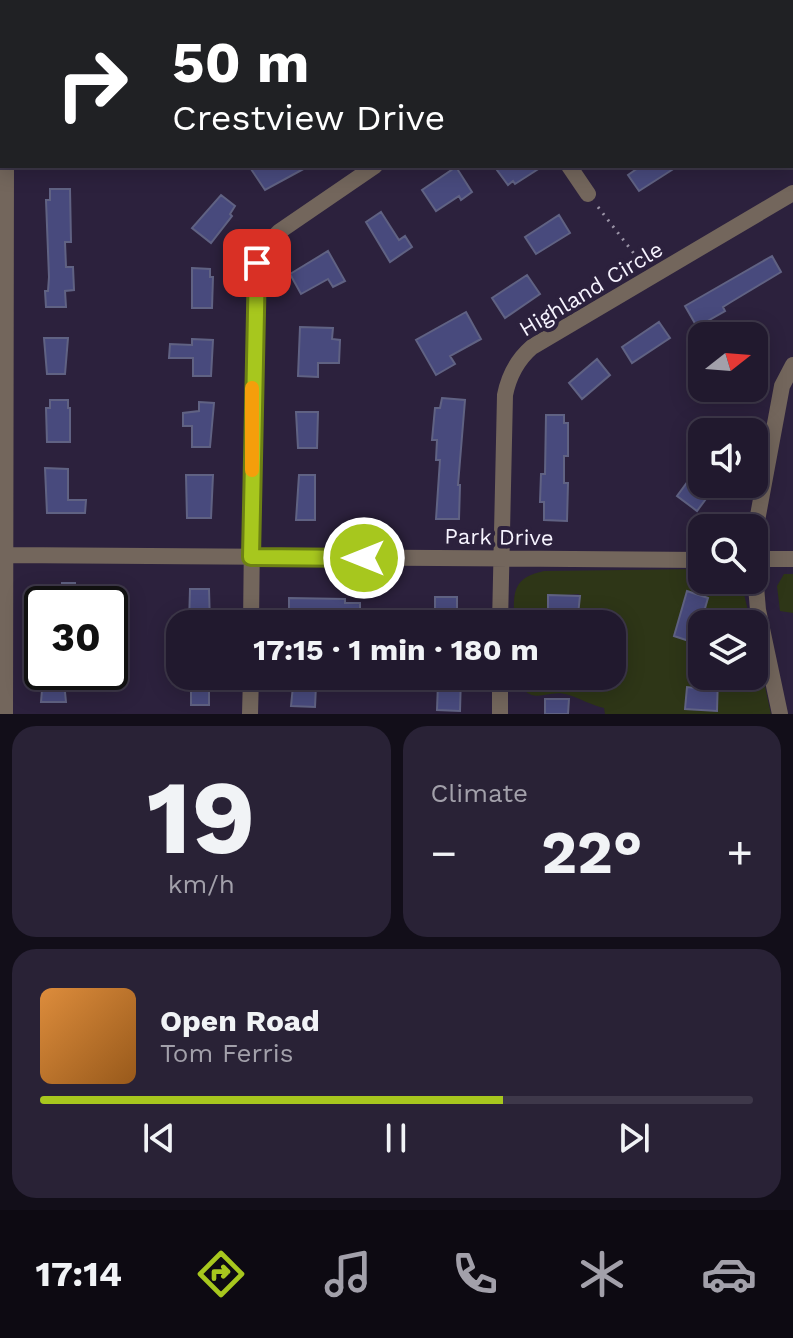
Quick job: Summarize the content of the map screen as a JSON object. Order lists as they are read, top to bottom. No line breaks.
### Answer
{"streets":{"street":["Highland Circle","Park Drive"]},"crossings":[["Highland Circle","Park Drive"]],"north":"right","page":{"turn":["50 m","Crestview Drive"],"limit":"30","trip":"17:15 · 1 min · 180 m","tile":[["19","km/h"],"Climate"],"heat":["−","22°","+"],"song":["Open Road","Tom Ferris"],"tabs":"17:14"}}
